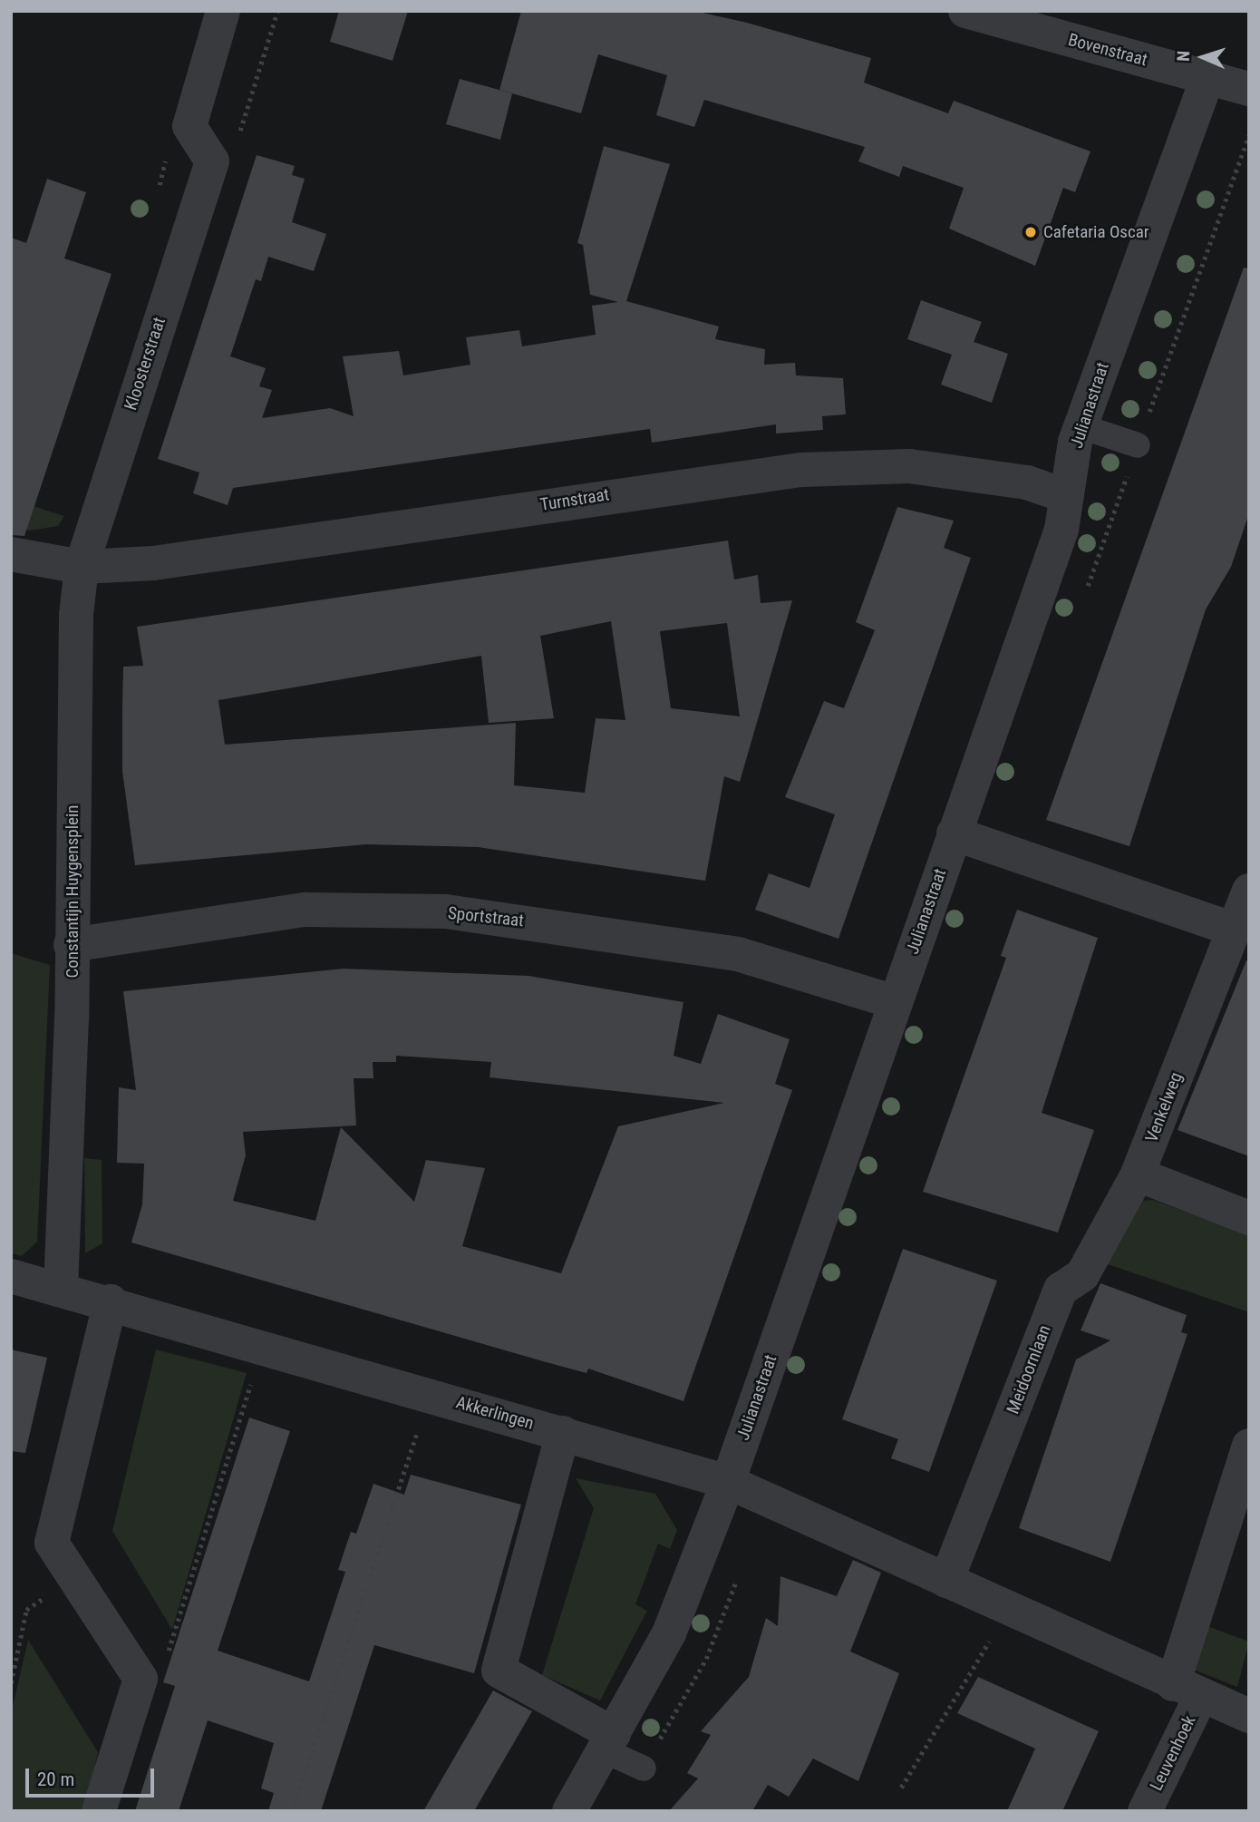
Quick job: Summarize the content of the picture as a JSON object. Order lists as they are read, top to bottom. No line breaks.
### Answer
{"streets":{"street":["Bovenstraat","Kloosterstraat","Julianastraat","Turnstraat","Constantijn Huygensplein","Sportstraat","Venkelweg","Meidoornlaan","Akkerlingen","Leuvenhoek"]},"crossings":[["Bovenstraat","Julianastraat"],["Kloosterstraat","Turnstraat"],["Kloosterstraat","Constantijn Huygensplein"],["Julianastraat","Turnstraat"],["Julianastraat","Sportstraat"],["Julianastraat","Akkerlingen"],["Turnstraat","Constantijn Huygensplein"],["Constantijn Huygensplein","Sportstraat"],["Constantijn Huygensplein","Akkerlingen"],["Venkelweg","Meidoornlaan"]],"places":["Cafetaria Oscar"],"scale_bar":"20 m","north":"left"}
